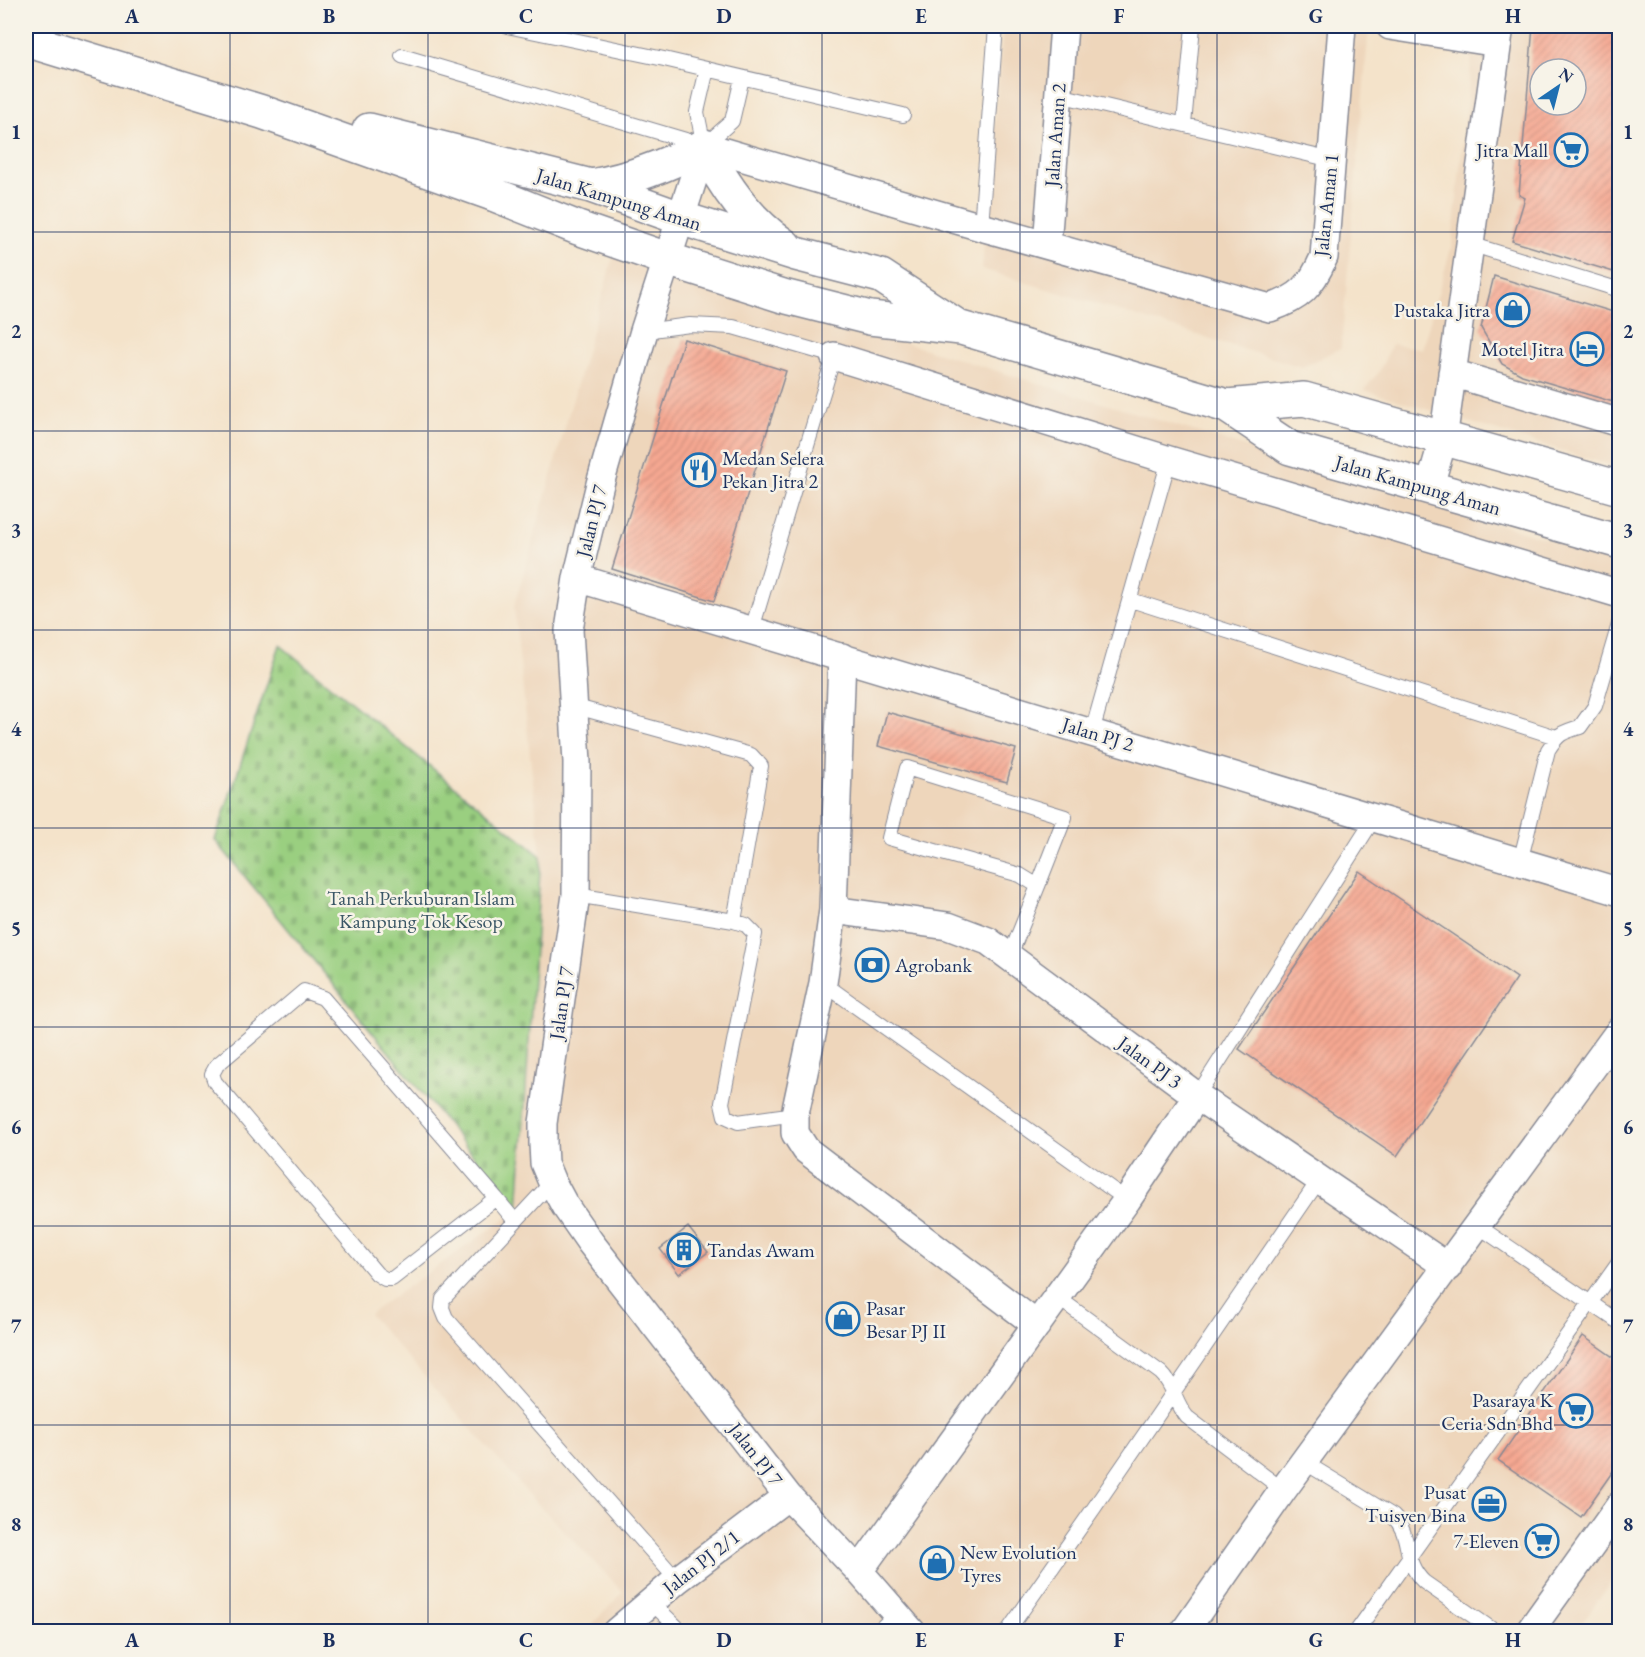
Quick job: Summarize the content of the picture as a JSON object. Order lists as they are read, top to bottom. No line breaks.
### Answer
{"streets":{"street":["Jalan Aman 2","Jalan Kampung Aman","Jalan Aman 1","Jalan PJ 7","Jalan PJ 2","Jalan PJ 3","Jalan PJ 2/1"]},"crossings":[["Jalan Aman 2","Jalan Aman 1"],["Jalan Kampung Aman","Jalan PJ 7"],["Jalan Aman 1","Jalan PJ 7"],["Jalan PJ 7","Jalan PJ 2"],["Jalan PJ 7","Jalan PJ 2/1"]],"parks":["Tanah Perkuburan Islam Kampung Tok Kesop"],"places":{"supermarket":["Jitra Mall","Pasaraya K Ceria Sdn Bhd","7-Eleven"],"shop":["Pustaka Jitra","Pasar Besar PJ II","New Evolution Tyres"],"hotel":["Motel Jitra"],"restaurant":["Medan Selera Pekan Jitra 2"],"bank":["Agrobank"],"building":["Tandas Awam"],"office":["Pusat Tuisyen Bina"]},"north":"top right","grid":{"columns":["A","B","C","D","E","F","G","H"],"rows":["1","2","3","4","5","6","7","8"]}}
